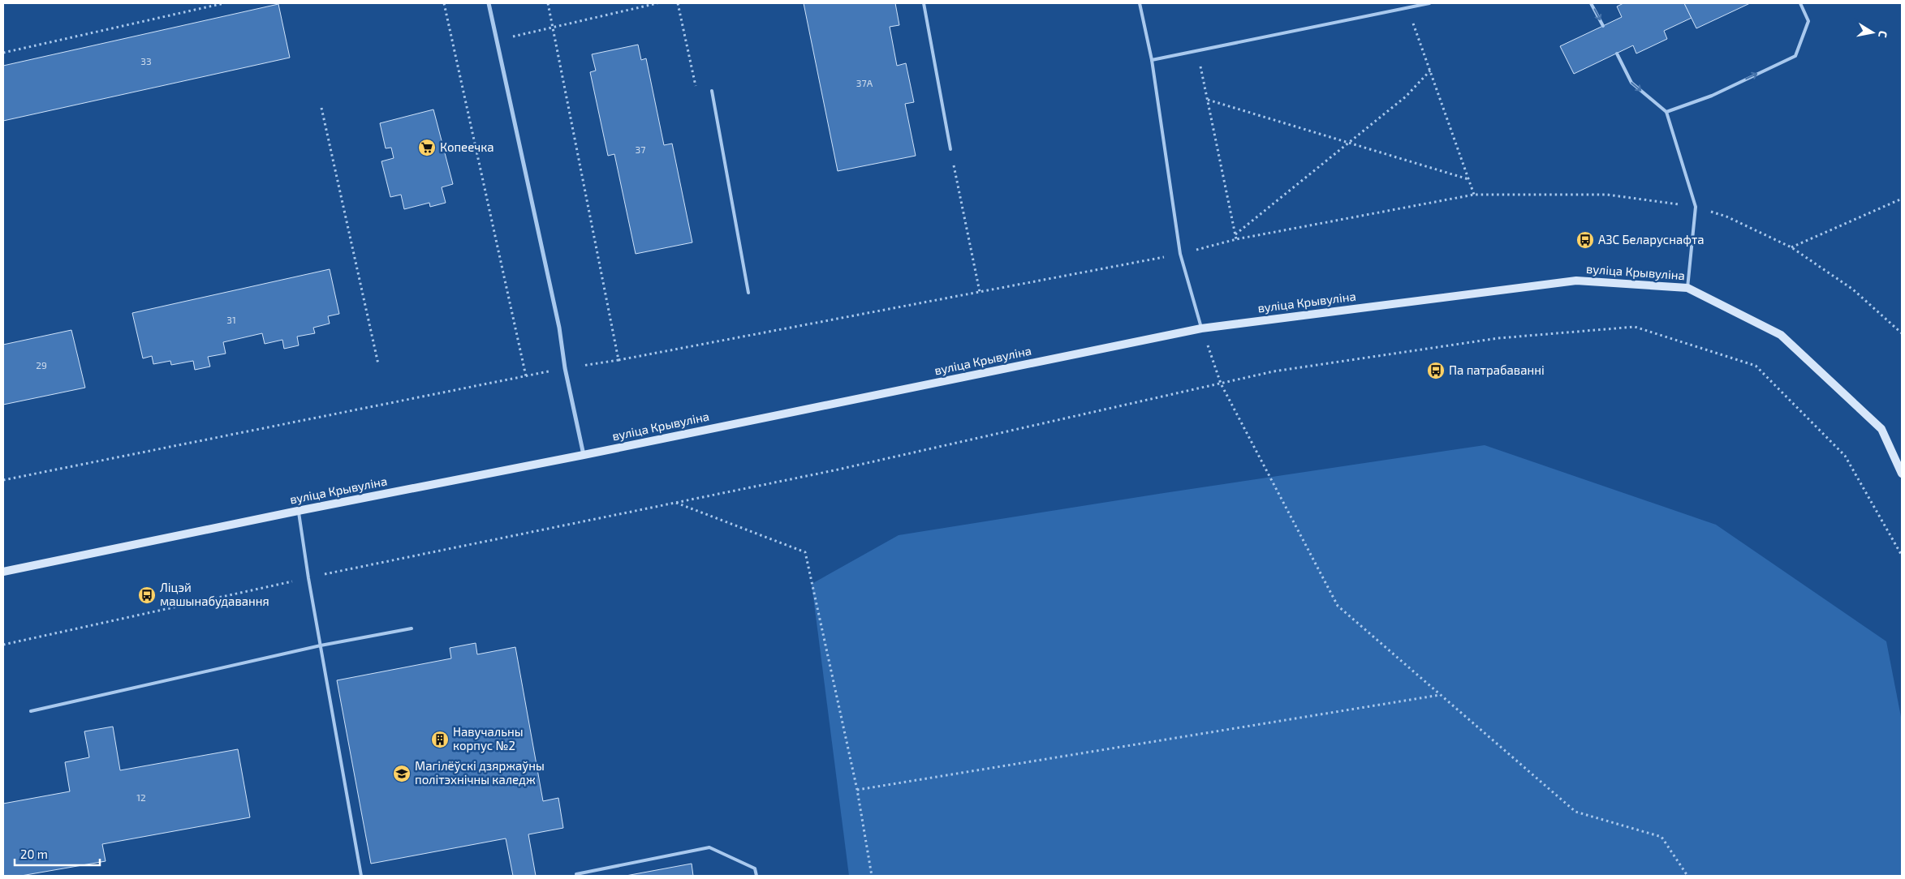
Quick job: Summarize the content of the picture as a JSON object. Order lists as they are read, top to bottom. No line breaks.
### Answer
{"streets":{"main road":["вуліца Крывуліна"]},"places":{"supermarket":["Копеечка"],"bus stop":["АЗС Беларуснафта","Па патрабаванні","Ліцэй машынабудавання"],"building":["Навучальны корпус №2"],"school or university":["Магілёўскі дзяржаўны політэхнічны каледж"]},"house_numbers":["33","37А","37","31","29","12"],"scale_bar":"20 m","north":"right"}
